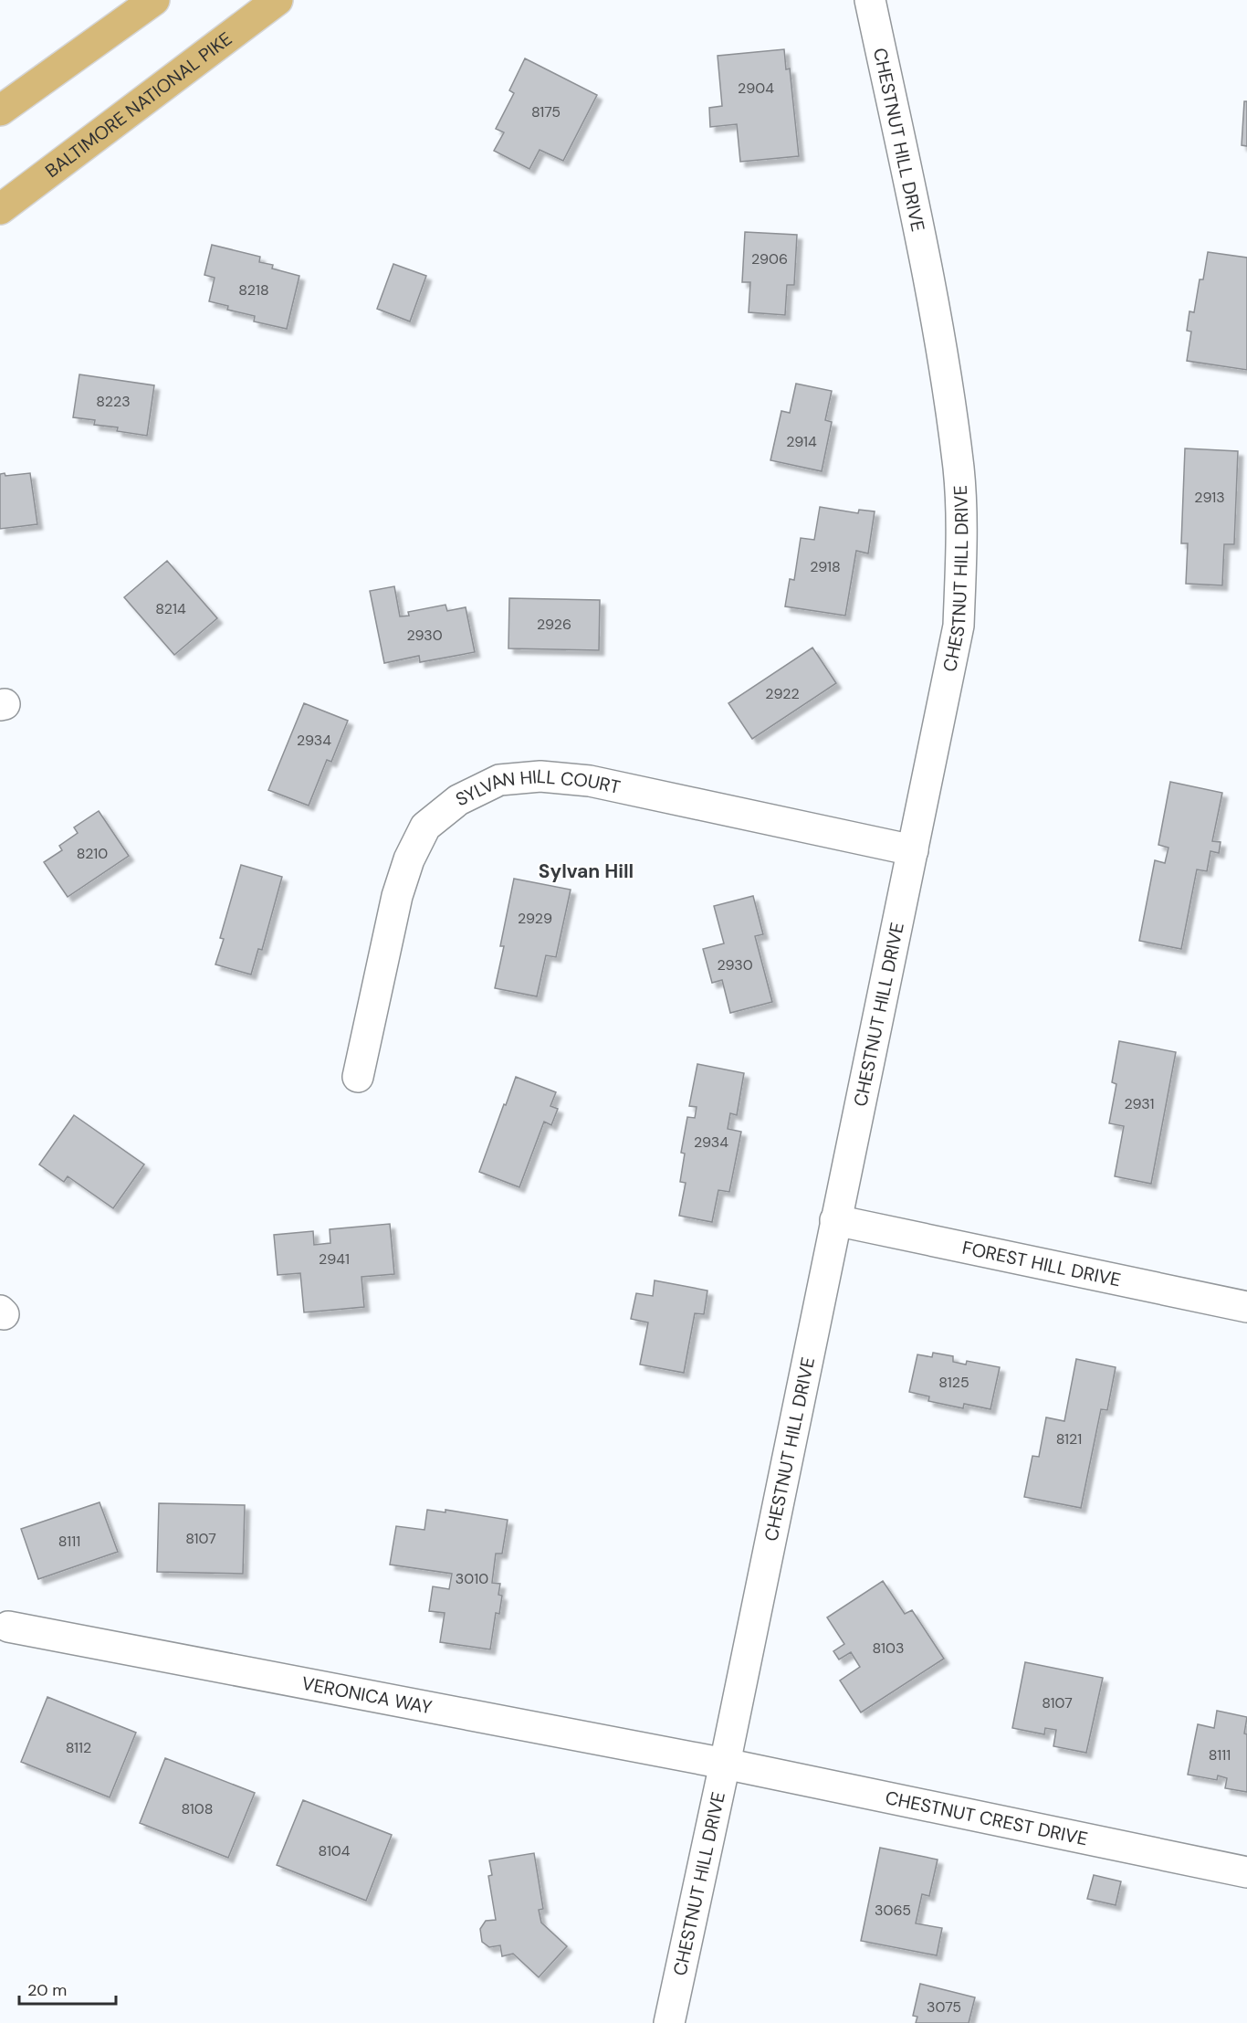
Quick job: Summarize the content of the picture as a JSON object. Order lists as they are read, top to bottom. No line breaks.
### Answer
{"streets":{"main road":["BALTIMORE NATIONAL PIKE"],"street":["CHESTNUT HILL DRIVE","SYLVAN HILL COURT","FOREST HILL DRIVE","VERONICA WAY","CHESTNUT CREST DRIVE"]},"crossings":[["CHESTNUT HILL DRIVE","SYLVAN HILL COURT"],["CHESTNUT HILL DRIVE","FOREST HILL DRIVE"],["CHESTNUT HILL DRIVE","VERONICA WAY"],["CHESTNUT HILL DRIVE","CHESTNUT CREST DRIVE"],["VERONICA WAY","CHESTNUT CREST DRIVE"]],"districts":["Sylvan Hill"],"house_numbers":["2904","8175","2906","8218","8223","2914","2913","2918","8214","2926","2930","2922","2934","8210","2929","2930","2931","2934","2941","8125","8121","8107","8111","3010","8103","8107","8112","8111","8108","8104","3065","3075"],"scale_bar":"20 m"}
